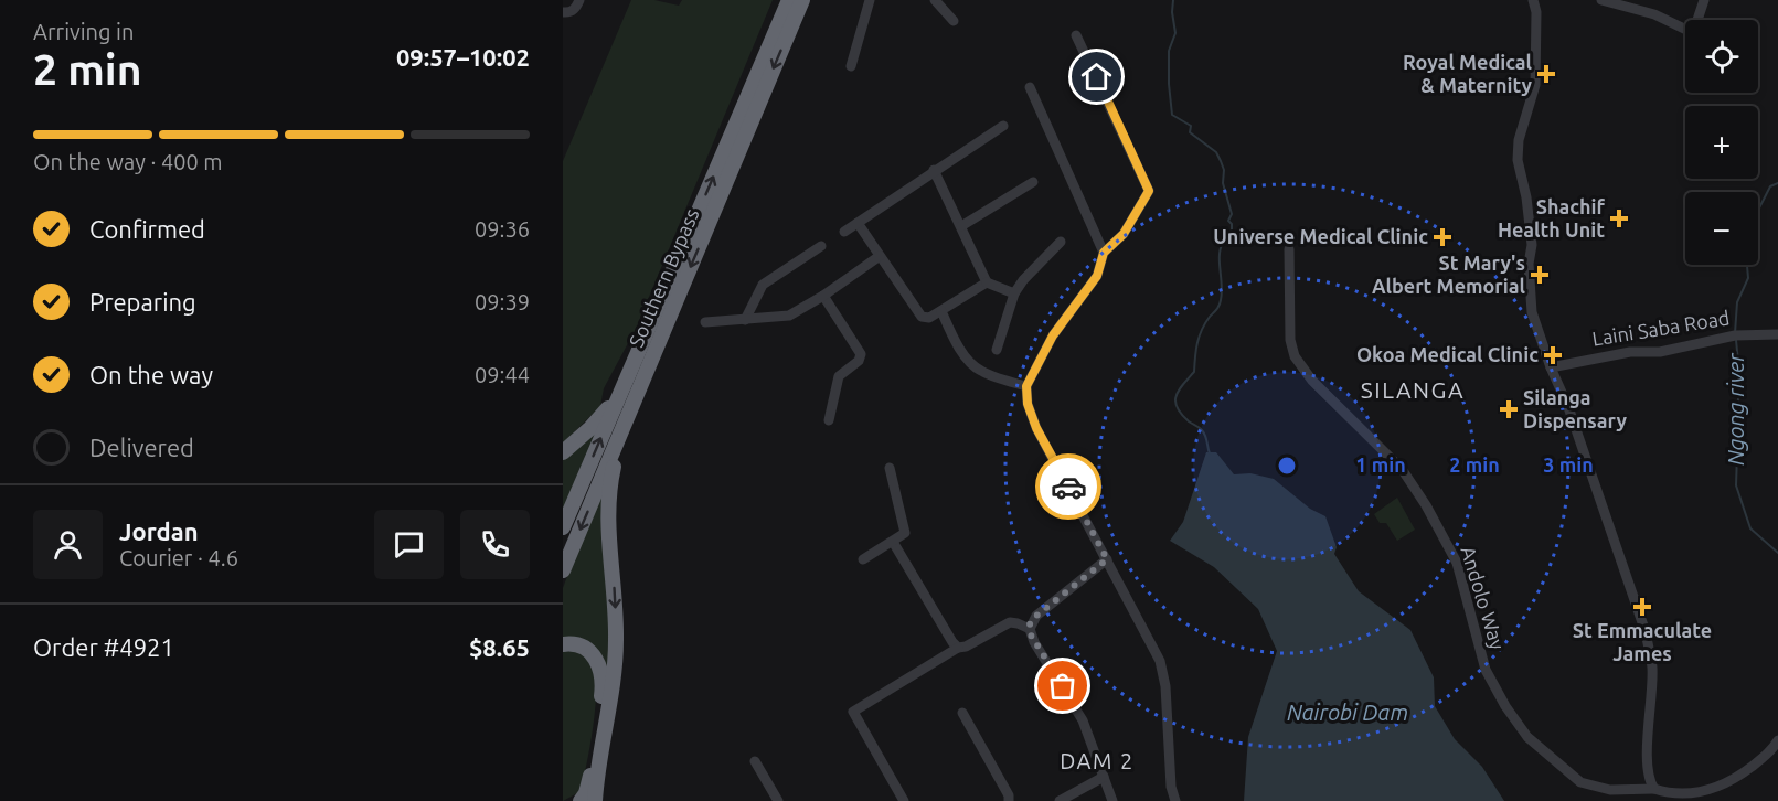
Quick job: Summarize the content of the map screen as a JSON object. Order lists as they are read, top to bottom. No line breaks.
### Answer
{"streets":{"highway":["Southern Bypass"],"street":["Laini Saba Road","Andolo Way"]},"districts":["SILANGA","DAM 2"],"water":["Ngong river","Nairobi Dam"],"places":{"health":["Royal Medical & Maternity","Shachif Health Unit","Universe Medical Clinic","St Mary's Albert Memorial","Okoa Medical Clinic","Silanga Dispensary","St Emmaculate James"]},"page":{"heading":["2 min","Arriving in","09:57–10:02"],"panel":["Jordan","Courier · 4.6","Order #4921","$8.65"],"map_buttons":["+","−"],"bar":"On the way · 400 m","list":[["Confirmed","09:36"],["Preparing","09:39"],["On the way","09:44"],"Delivered"]},"rings":["1 min","2 min","3 min"]}
